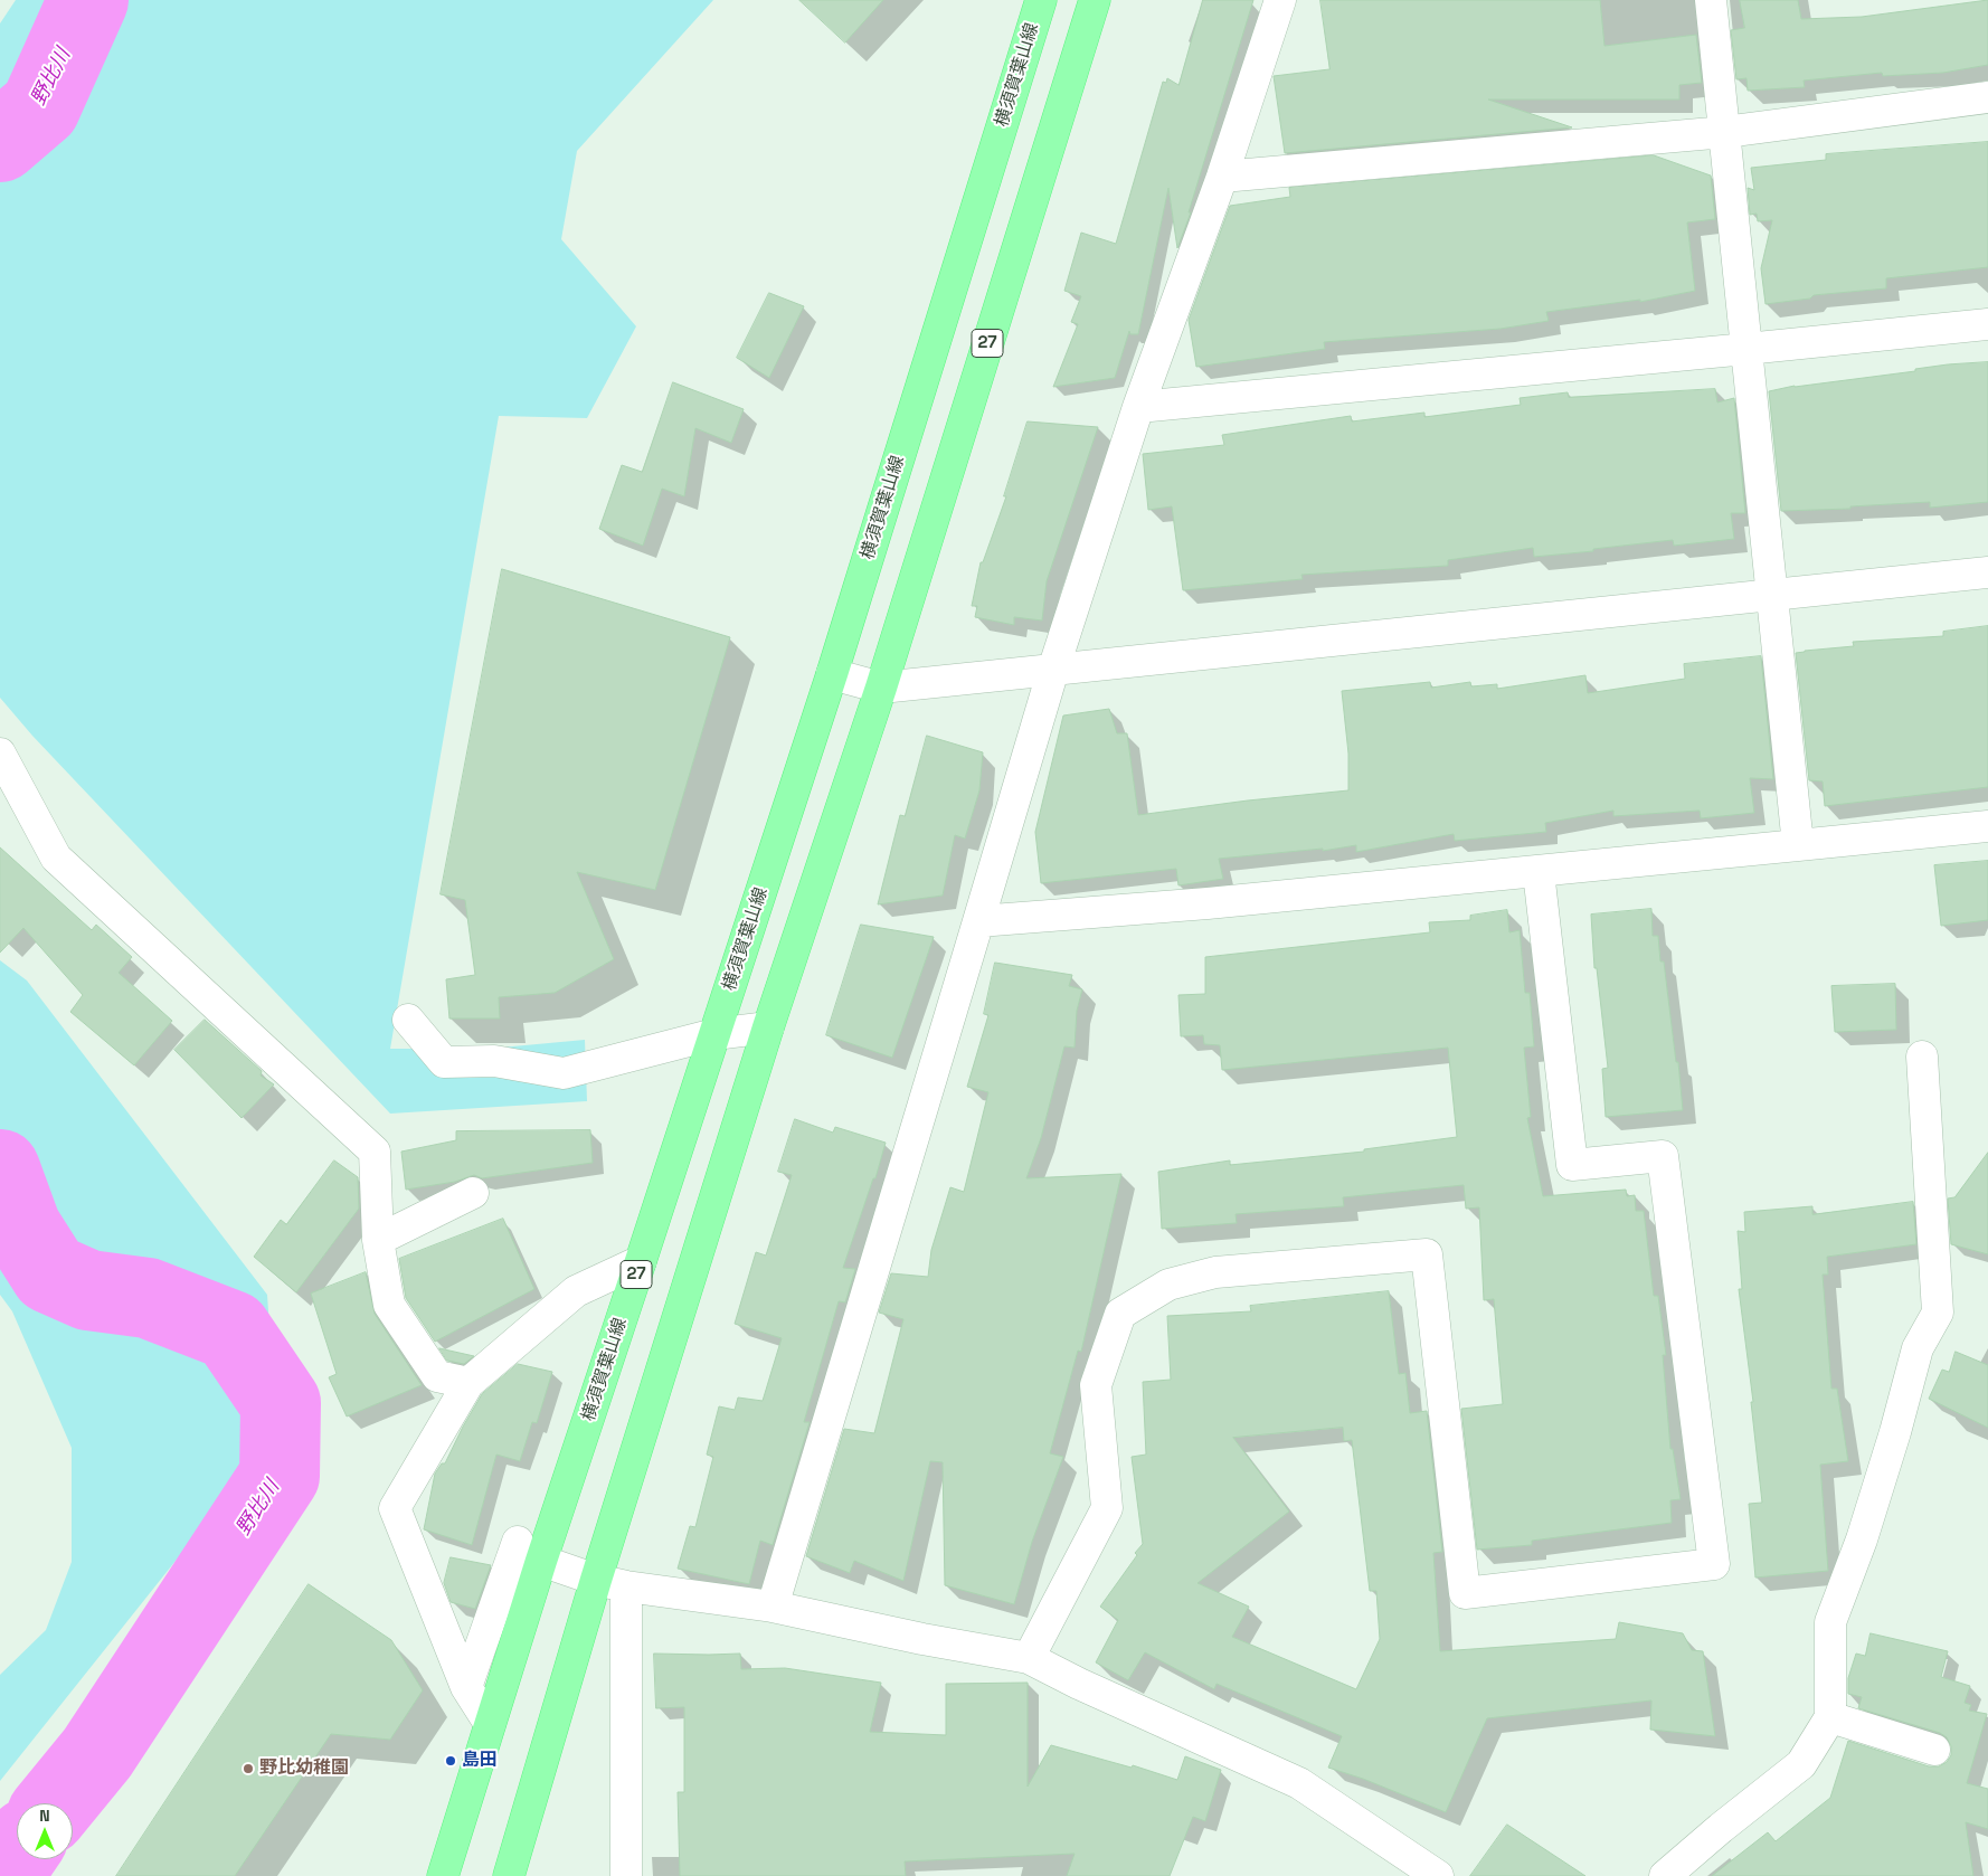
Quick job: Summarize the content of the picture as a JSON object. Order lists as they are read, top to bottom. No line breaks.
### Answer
{"streets":{"main road":["横須賀葉山線","27"]},"water":["野比川"],"places":["島田","野比幼稚園"],"north":"top"}
